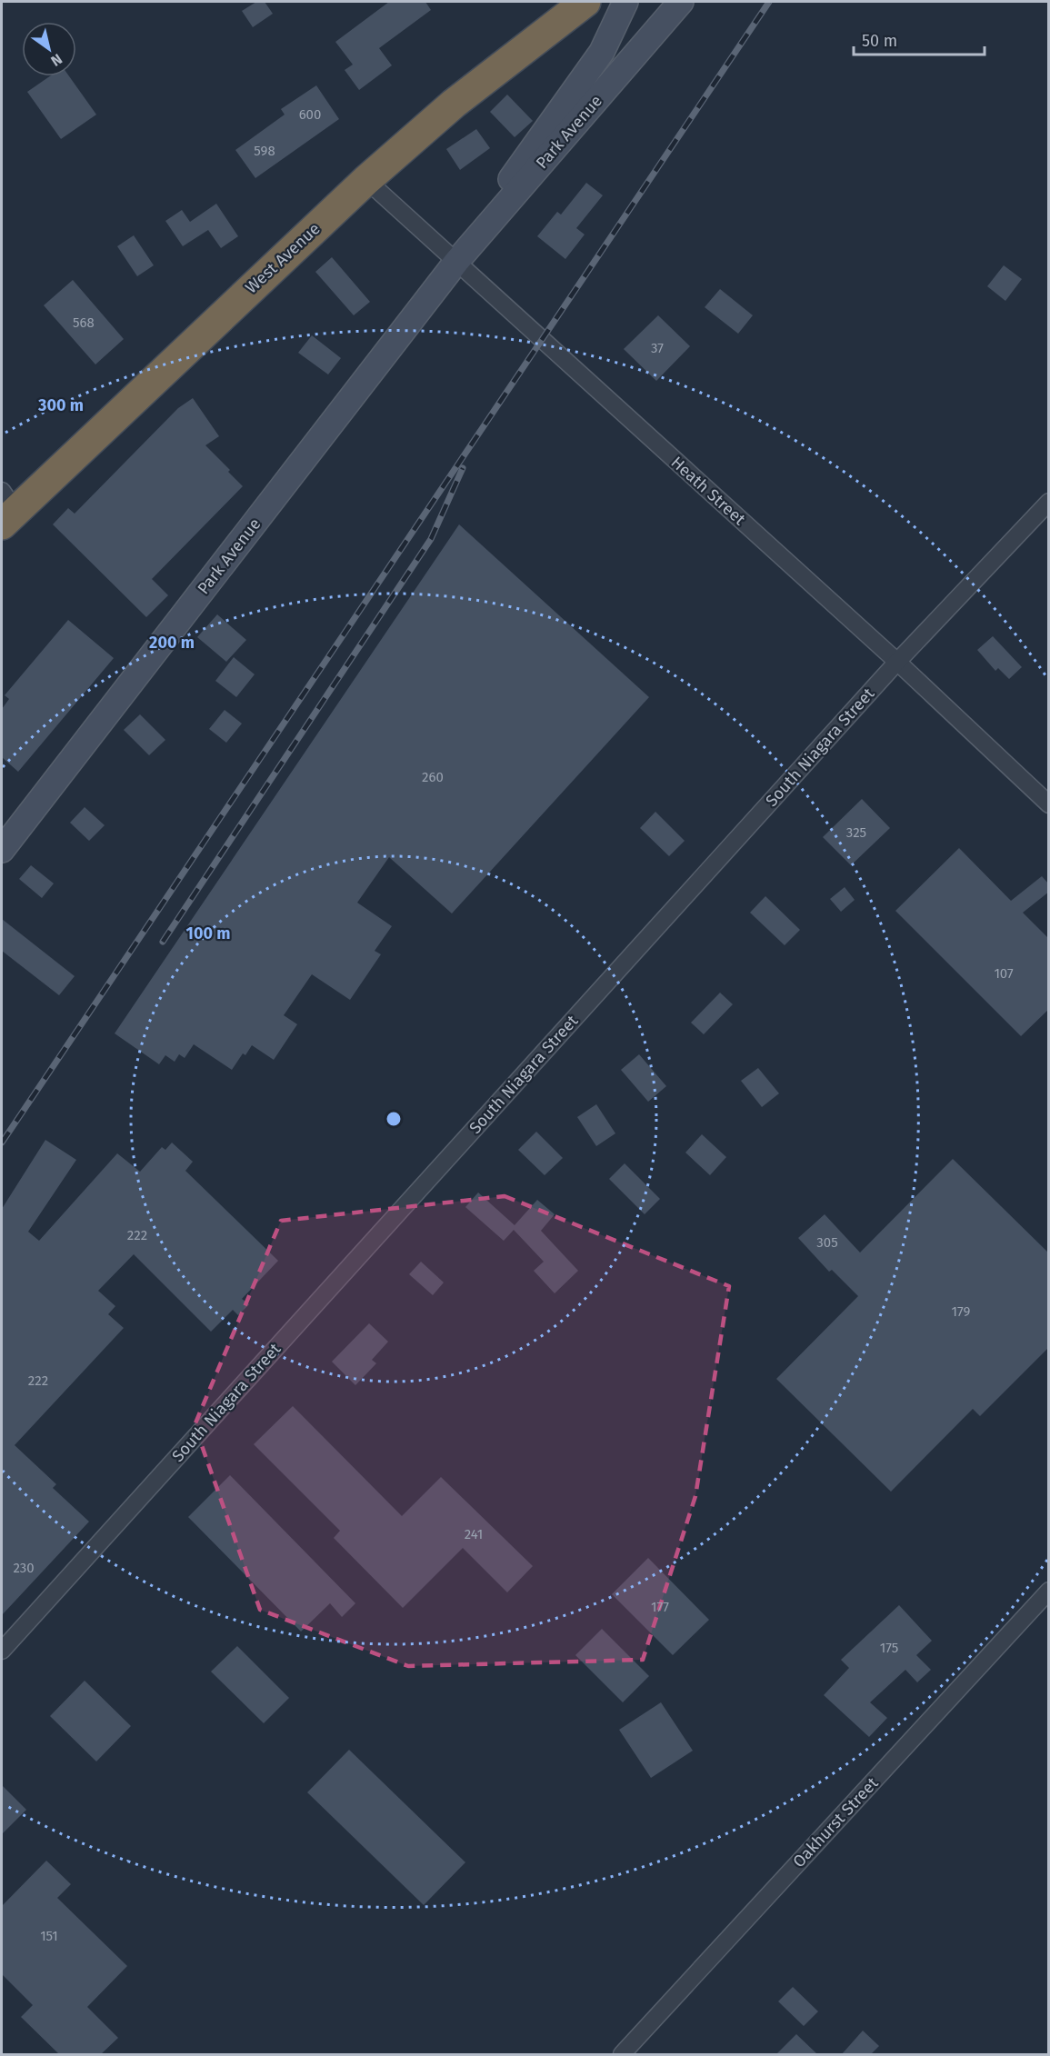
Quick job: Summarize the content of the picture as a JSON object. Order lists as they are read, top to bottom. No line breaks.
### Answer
{"streets":{"highway":["West Avenue"],"main road":["Park Avenue"],"street":["Heath Street","South Niagara Street","Oakhurst Street"]},"crossings":[["Park Avenue","Heath Street"],["West Avenue","Heath Street"],["Heath Street","South Niagara Street"]],"house_numbers":["600","598","568","37","260","325","107","222","305","179","222","241","230","177","175","151"],"scale_bar":"50 m","north":"bottom right","rings":["300 m","200 m","100 m"]}
